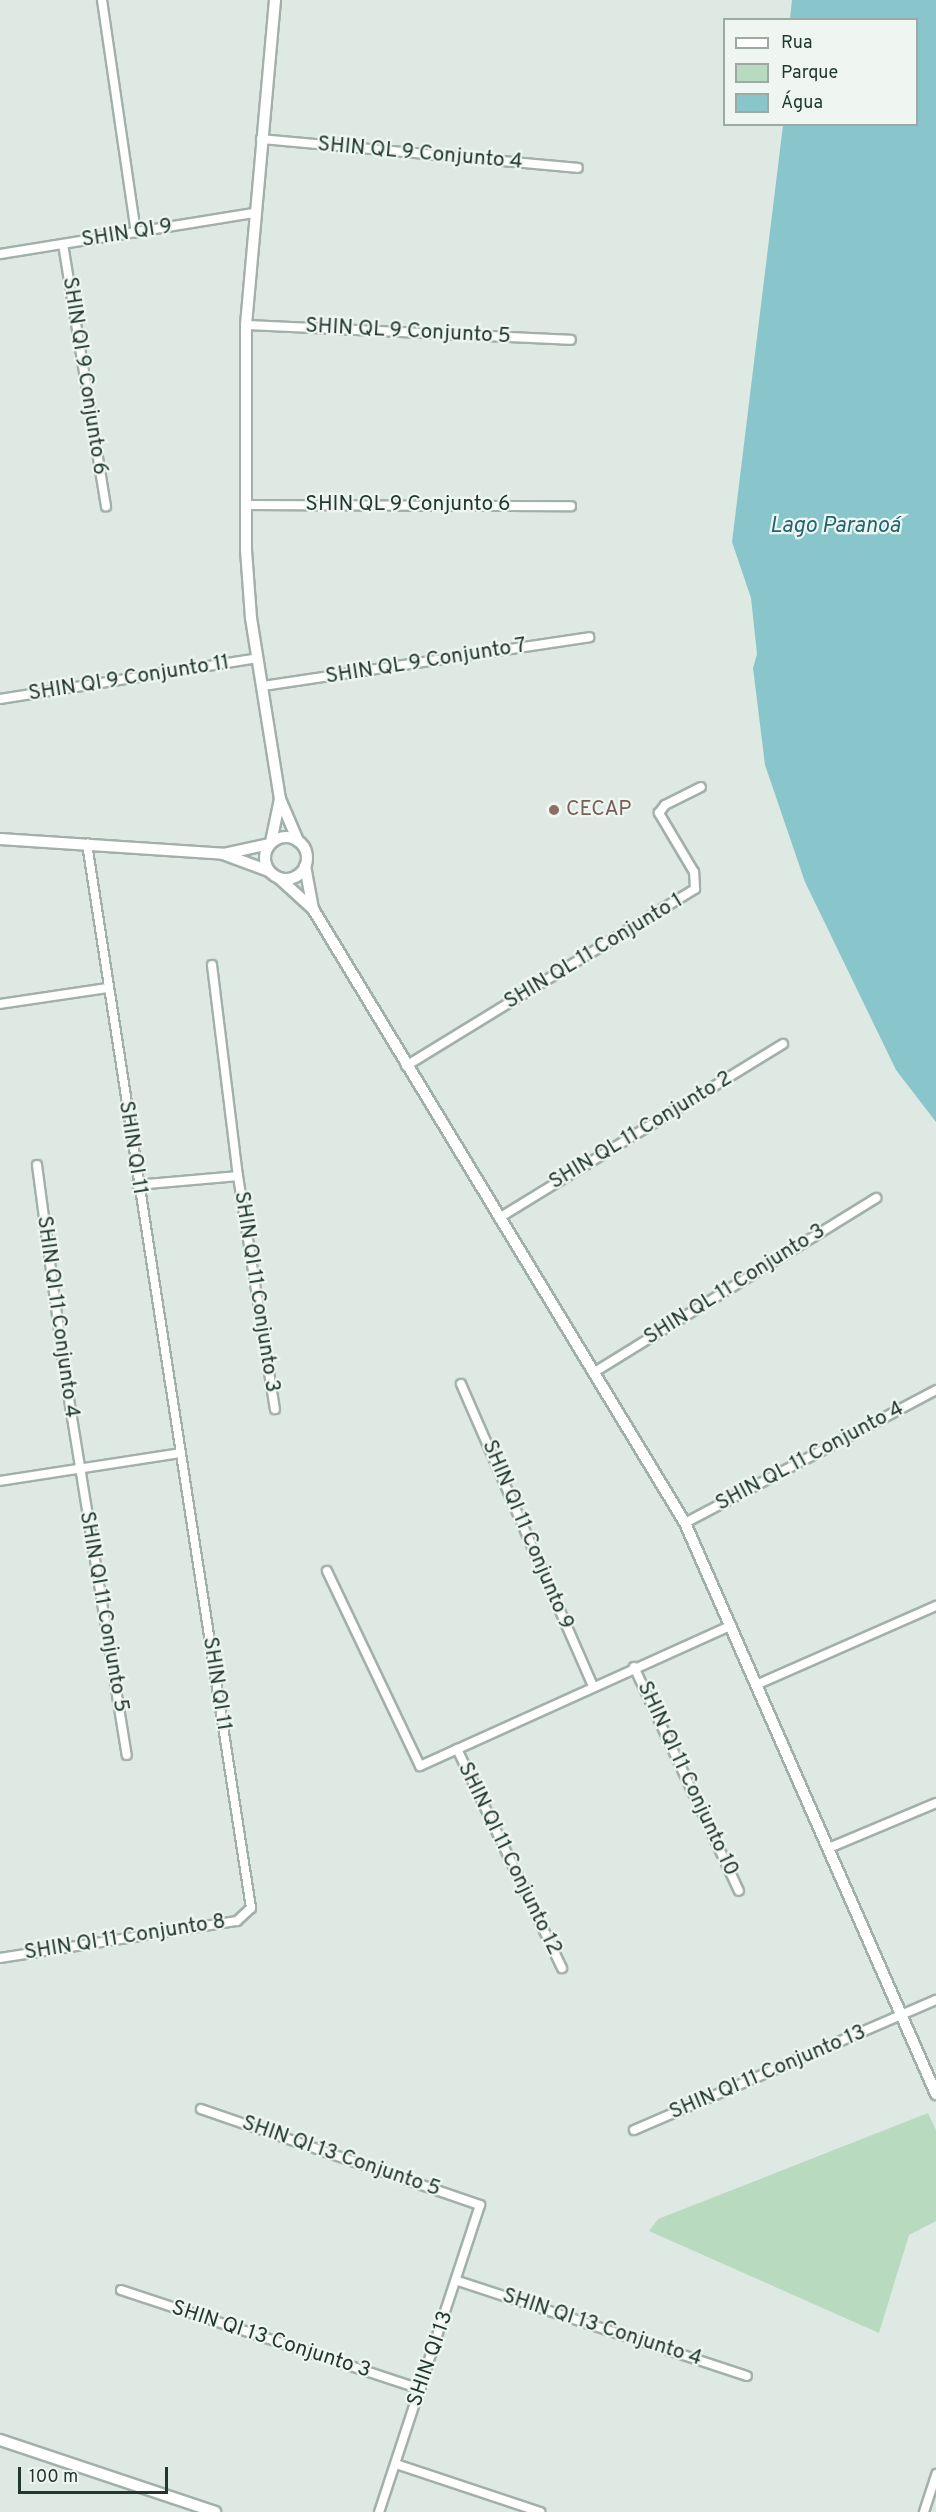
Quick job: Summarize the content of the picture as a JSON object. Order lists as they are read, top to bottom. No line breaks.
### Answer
{"streets":{"street":["SHIN QL 9 Conjunto 4","SHIN QI 9","SHIN QL 9 Conjunto 5","SHIN QI 9 Conjunto 6","SHIN QL 9 Conjunto 6","SHIN QL 9 Conjunto 7","SHIN QI 9 Conjunto 11","SHIN QL 11 Conjunto 1","SHIN QL 11 Conjunto 2","SHIN QI 11","SHIN QL 11 Conjunto 3","SHIN QI 11 Conjunto 3","SHIN QI 11 Conjunto 4","SHIN QL 11 Conjunto 4","SHIN QI 11 Conjunto 9","SHIN QI 11 Conjunto 5","SHIN QI 11 Conjunto 10","SHIN QI 11 Conjunto 12","SHIN QI 11 Conjunto 8","SHIN QI 11 Conjunto 13","SHIN QI 13 Conjunto 5","SHIN QI 13 Conjunto 4","SHIN QI 13 Conjunto 3","SHIN QI 13"]},"crossings":[["SHIN QI 9","SHIN QI 9 Conjunto 6"],["SHIN QI 11","SHIN QI 11 Conjunto 8"],["SHIN QI 11 Conjunto 4","SHIN QI 11 Conjunto 5"],["SHIN QI 13 Conjunto 5","SHIN QI 13"],["SHIN QI 13 Conjunto 4","SHIN QI 13"],["SHIN QI 13 Conjunto 3","SHIN QI 13"]],"water":["Lago Paranoá"],"places":["CECAP"],"legend":["Rua","Parque","Água"],"scale_bar":"100 m"}
